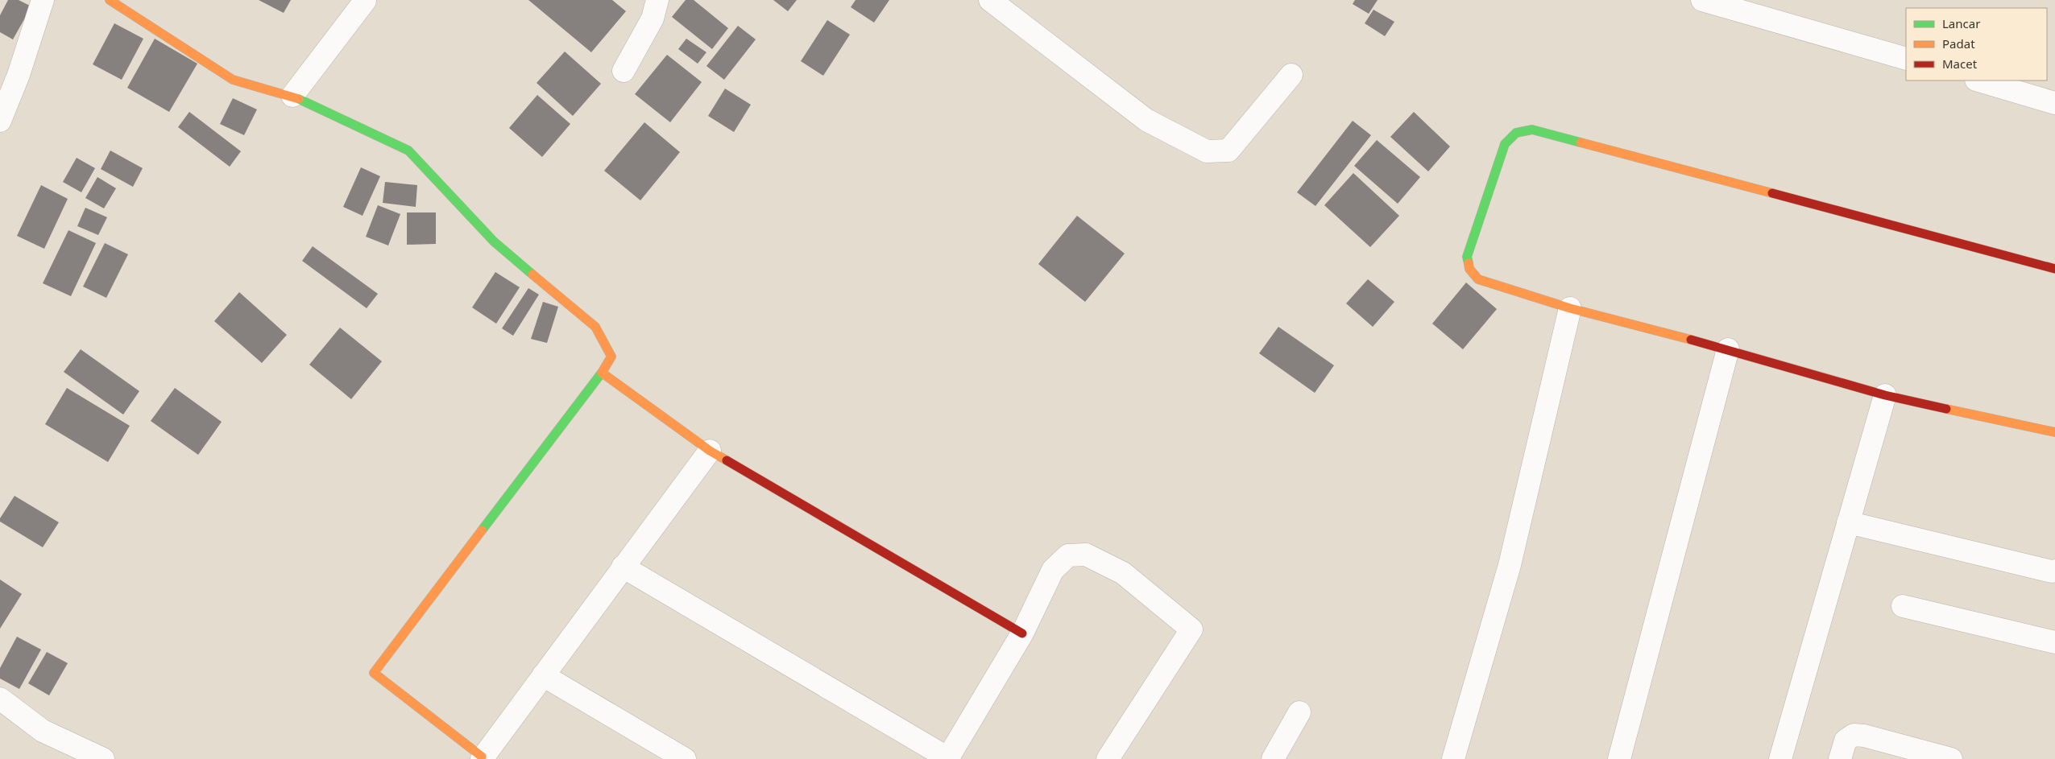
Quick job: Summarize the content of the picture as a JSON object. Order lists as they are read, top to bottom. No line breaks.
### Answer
{"legend":["Lancar","Padat","Macet"]}
